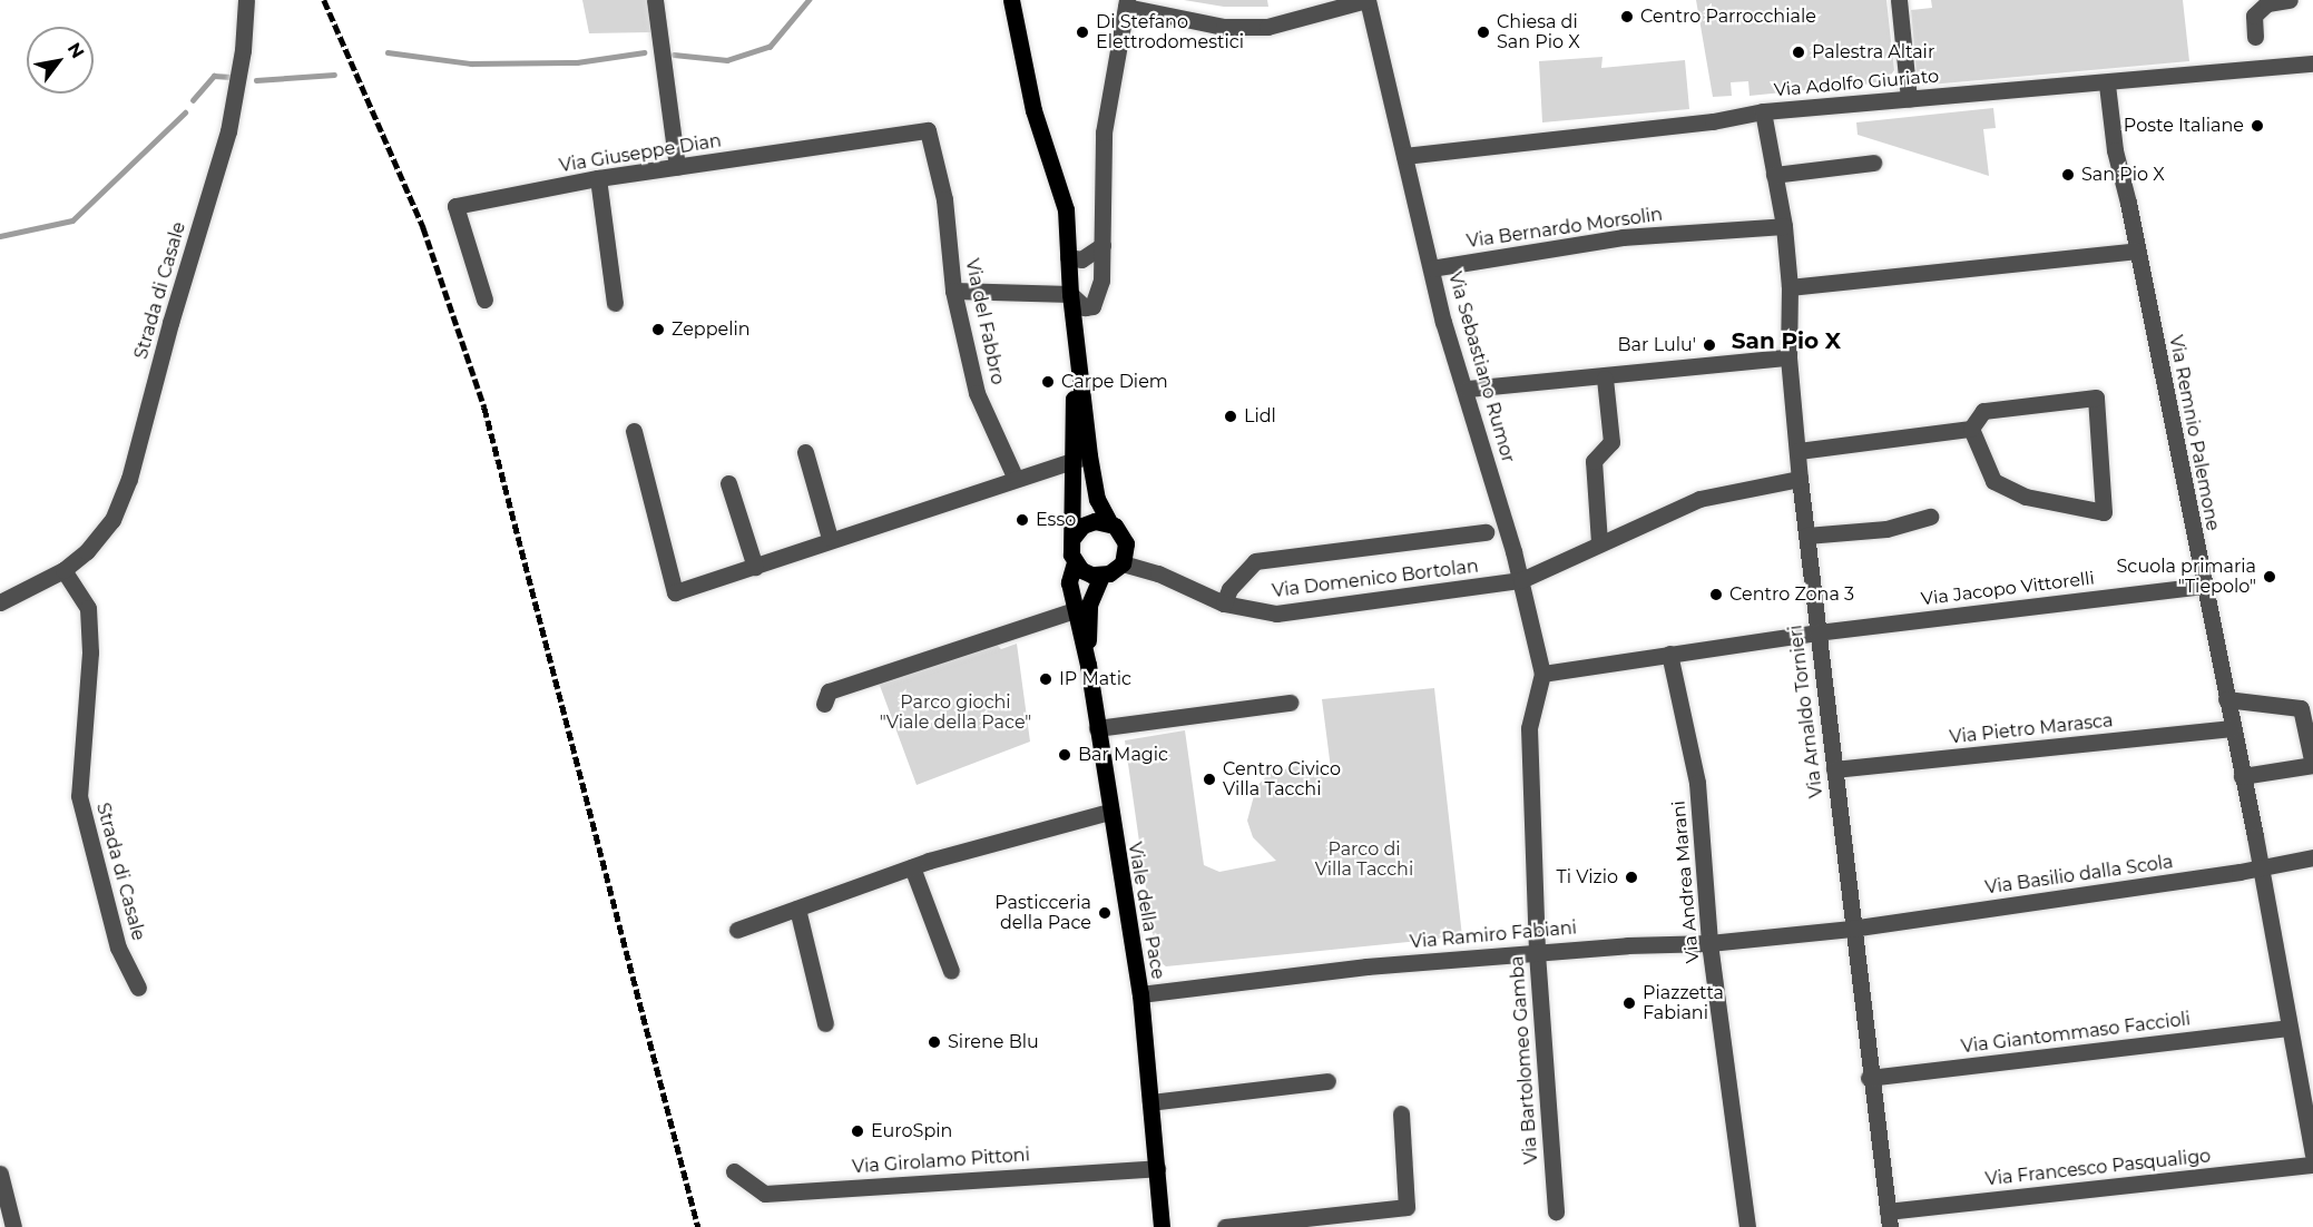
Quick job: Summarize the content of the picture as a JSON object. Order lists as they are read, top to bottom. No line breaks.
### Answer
{"streets":{"main road":["Viale della Pace"],"street":["Via Adolfo Giuriato","Via Giuseppe Dian","Via Bernardo Morsolin","Strada di Casale","Via del Fabbro","Via Sebastiano Rumor","Via Remnio Palemone","Via Domenico Bortolan","Via Jacopo Vittorelli","Via Arnaldo Tornieri","Via Pietro Marasca","Via Basilio dalla Scola","Via Andrea Marani","Via Ramiro Fabiani","Via Giantommaso Faccioli","Via Bartolomeo Gamba","Via Girolamo Pittoni","Via Francesco Pasqualigo"]},"crossings":[["Via Adolfo Giuriato","Via Sebastiano Rumor"],["Via Adolfo Giuriato","Via Remnio Palemone"],["Via Adolfo Giuriato","Via Arnaldo Tornieri"],["Via Giuseppe Dian","Via del Fabbro"],["Via Bernardo Morsolin","Via Sebastiano Rumor"],["Via Bernardo Morsolin","Via Arnaldo Tornieri"],["Via Sebastiano Rumor","Via Domenico Bortolan"],["Via Sebastiano Rumor","Via Bartolomeo Gamba"],["Via Remnio Palemone","Via Jacopo Vittorelli"],["Via Remnio Palemone","Via Pietro Marasca"],["Via Remnio Palemone","Via Basilio dalla Scola"],["Via Remnio Palemone","Via Giantommaso Faccioli"],["Via Domenico Bortolan","Via Arnaldo Tornieri"],["Via Domenico Bortolan","Viale della Pace"],["Via Jacopo Vittorelli","Via Arnaldo Tornieri"],["Via Jacopo Vittorelli","Via Andrea Marani"],["Via Jacopo Vittorelli","Via Bartolomeo Gamba"],["Via Arnaldo Tornieri","Via Pietro Marasca"],["Via Arnaldo Tornieri","Via Basilio dalla Scola"],["Via Arnaldo Tornieri","Via Ramiro Fabiani"],["Via Arnaldo Tornieri","Via Giantommaso Faccioli"],["Via Arnaldo Tornieri","Via Francesco Pasqualigo"],["Via Basilio dalla Scola","Via Ramiro Fabiani"],["Via Andrea Marani","Via Ramiro Fabiani"],["Viale della Pace","Via Ramiro Fabiani"],["Viale della Pace","Via Girolamo Pittoni"],["Via Ramiro Fabiani","Via Bartolomeo Gamba"]],"districts":["San Pio X"],"parks":["Parco giochi \"Viale della Pace\"","Parco di Villa Tacchi"],"places":["Centro Parrocchiale","Di Stefano Elettrodomestici","Chiesa di San Pio X","Palestra Altair","Poste Italiane","San Pio X","Zeppelin","Bar Lulu'","Carpe Diem","Lidl","Esso","Scuola primaria \"Tiepolo\"","Centro Zona 3","IP Matic","Bar Magic","Centro Civico Villa Tacchi","Ti Vizio","Pasticceria della Pace","Piazzetta Fabiani","Sirene Blu","EuroSpin"],"north":"top right"}
